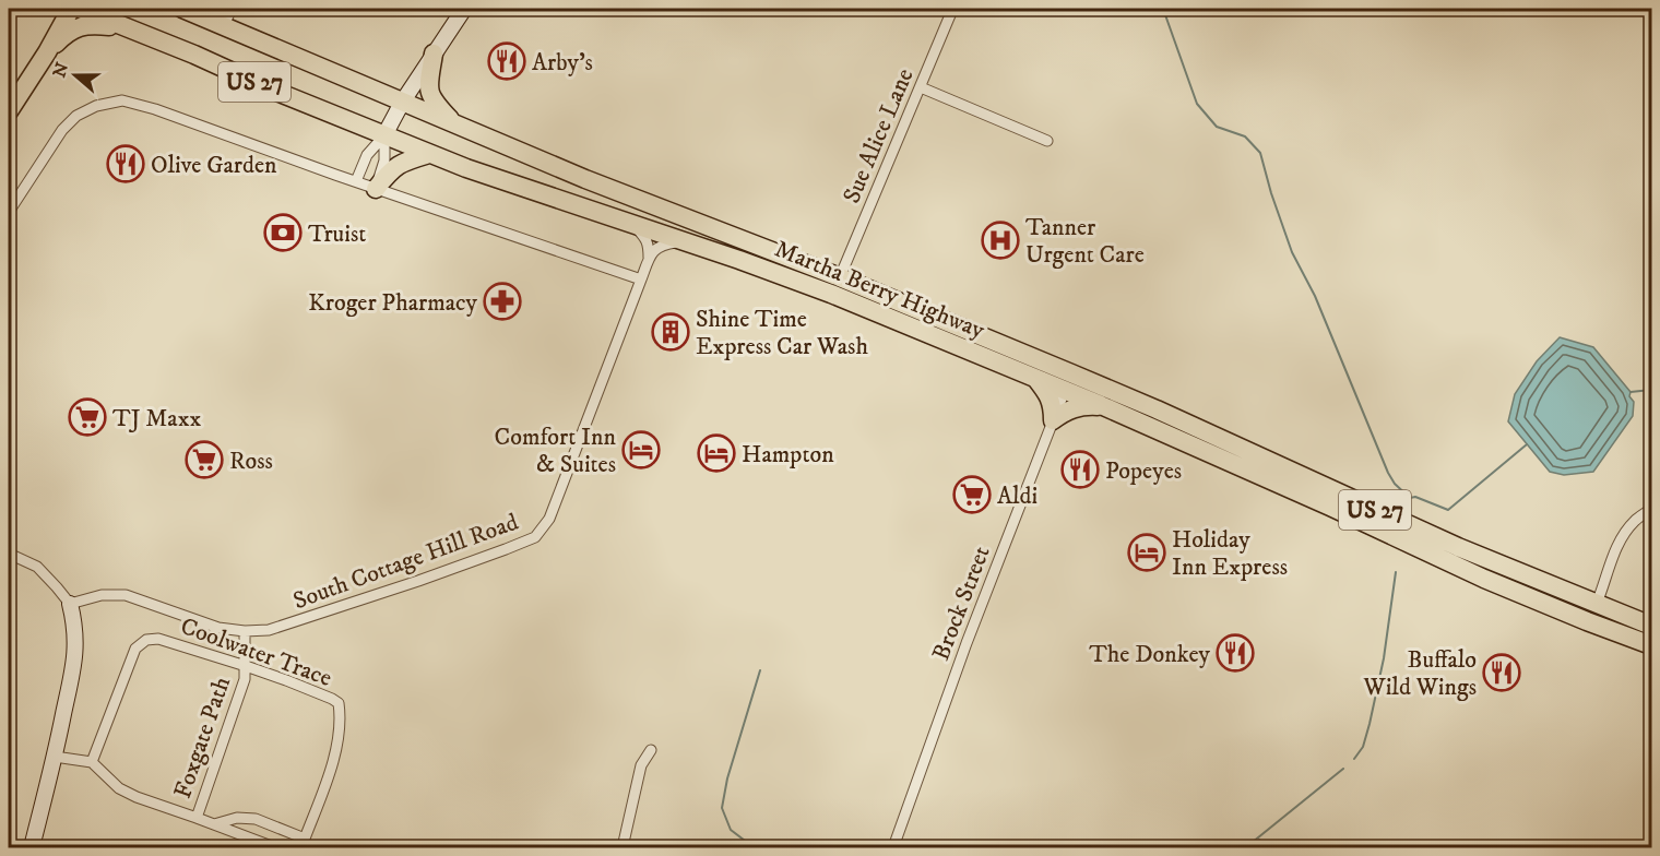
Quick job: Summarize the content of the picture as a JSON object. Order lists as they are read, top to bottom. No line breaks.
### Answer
{"streets":{"highway":["US 27","Martha Berry Highway"],"street":["Sue Alice Lane","South Cottage Hill Road","Brock Street","Coolwater Trace","Foxgate Path"]},"crossings":[["Sue Alice Lane","Martha Berry Highway"],["Martha Berry Highway","Brock Street"],["South Cottage Hill Road","Foxgate Path"],["Coolwater Trace","Foxgate Path"]],"places":{"restaurant":["Arby's","Olive Garden","Popeyes","The Donkey","Buffalo Wild Wings"],"bank":["Truist"],"hospital":["Tanner Urgent Care"],"pharmacy":["Kroger Pharmacy"],"building":["Shine Time Express Car Wash"],"supermarket":["TJ Maxx","Ross","Aldi"],"hotel":["Comfort Inn & Suites","Hampton","Holiday Inn Express"]},"north":"left"}
